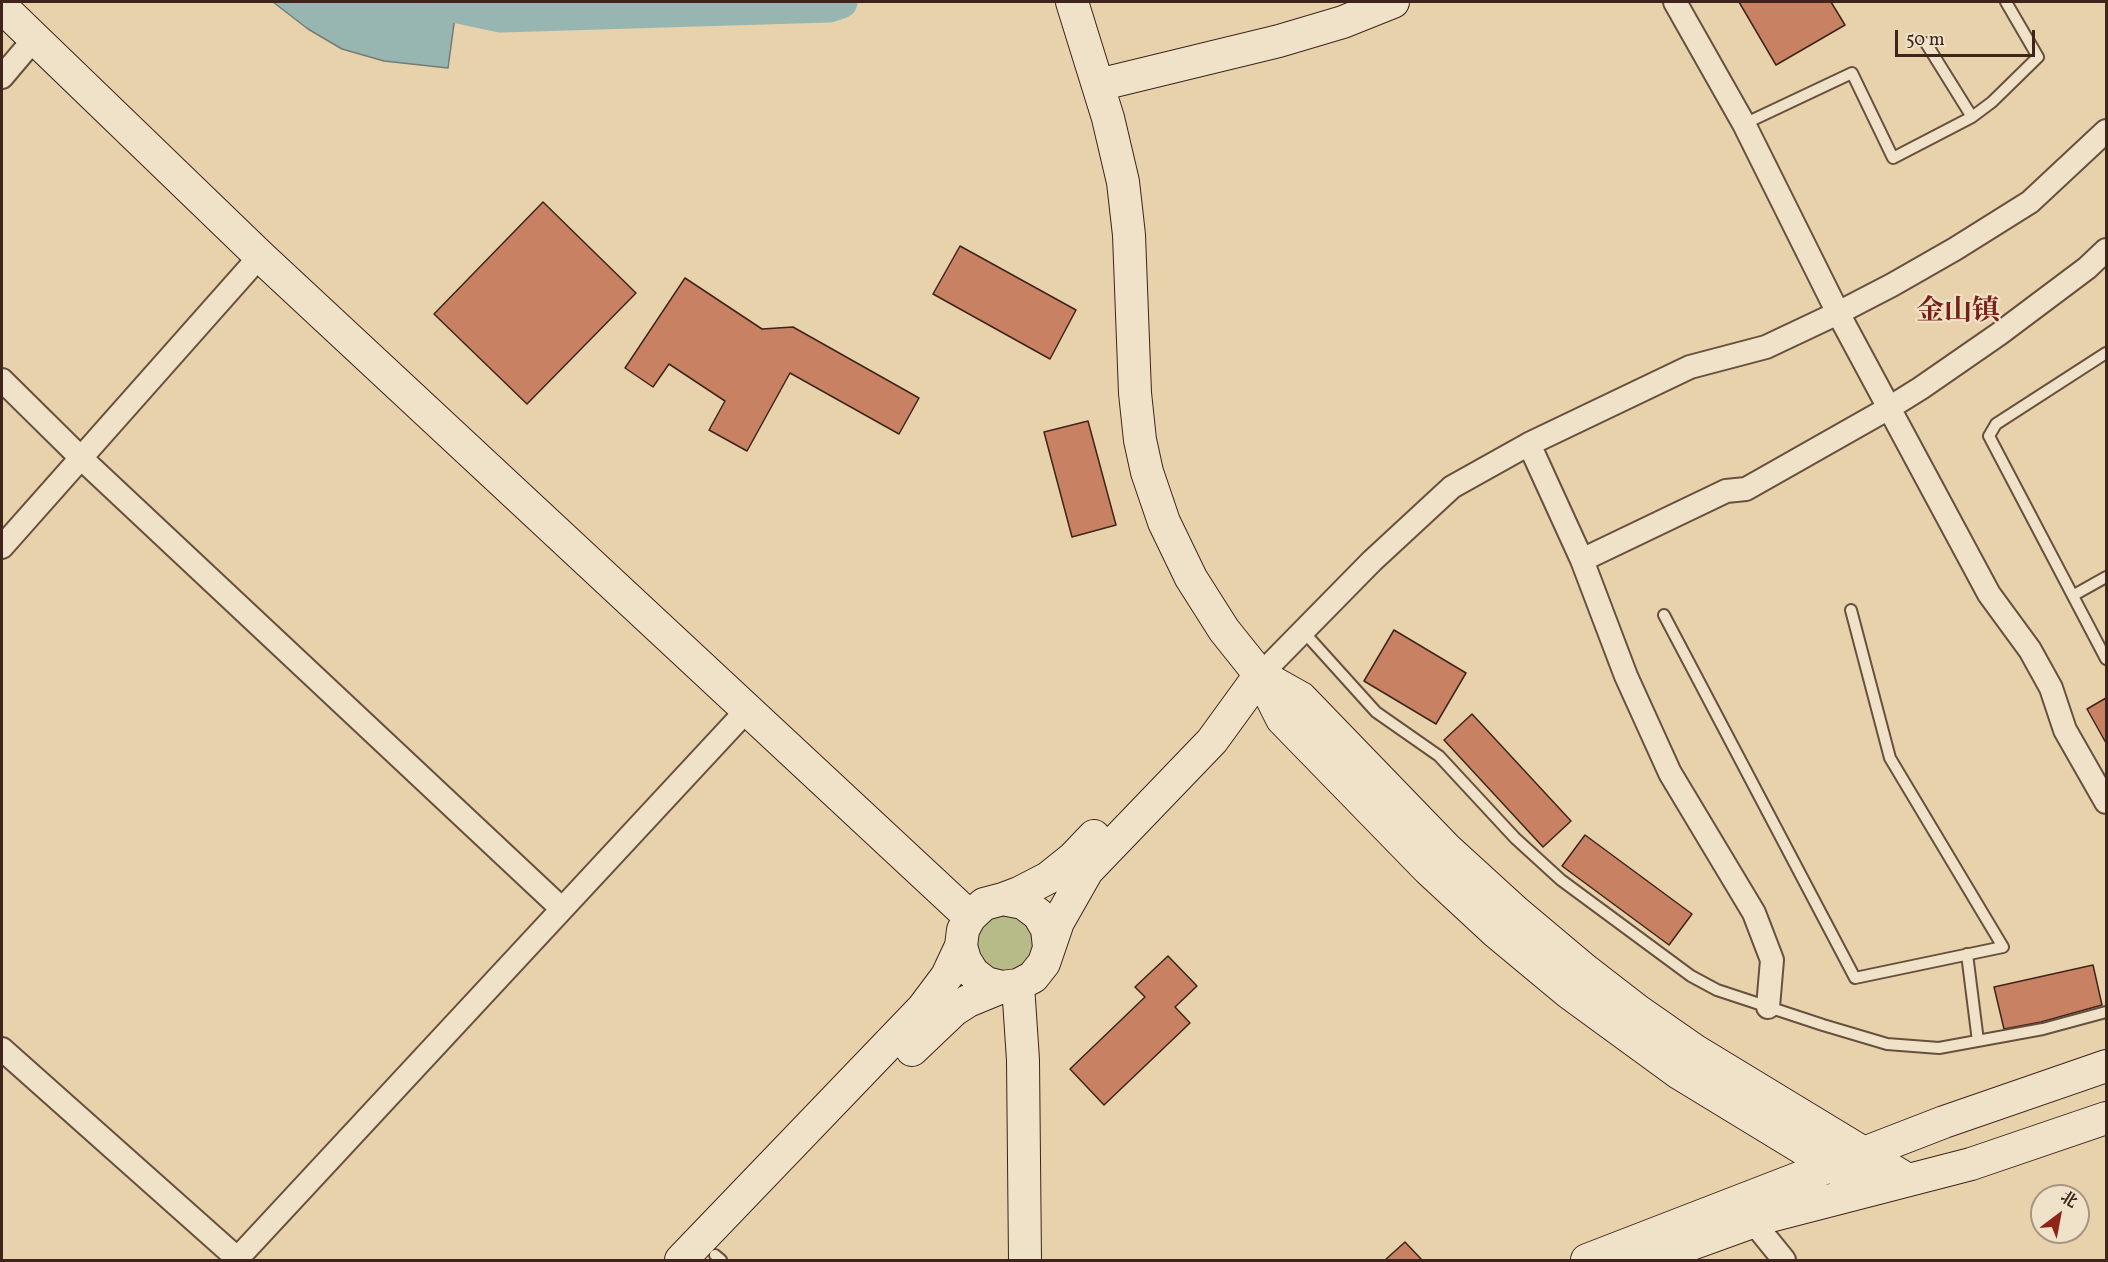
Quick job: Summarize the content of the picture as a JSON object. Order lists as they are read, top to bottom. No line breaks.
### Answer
{"districts":["金山镇"],"scale_bar":"50 m","north":"top right"}
